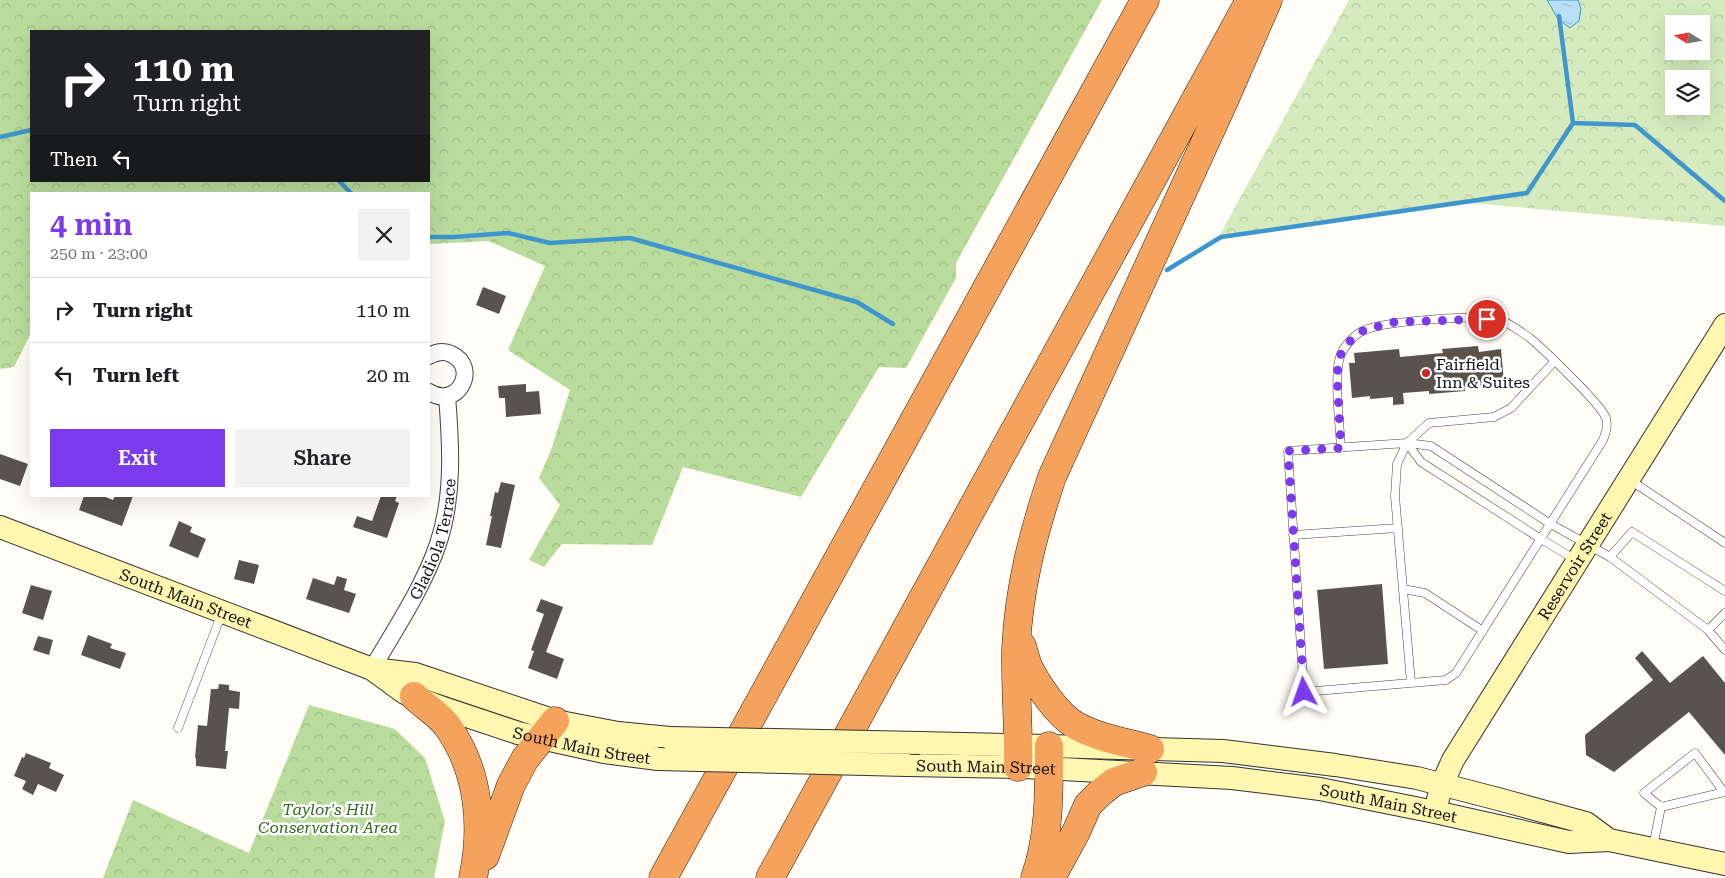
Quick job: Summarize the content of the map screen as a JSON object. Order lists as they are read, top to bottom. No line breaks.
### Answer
{"streets":{"main road":["Reservoir Street","South Main Street"],"street":["Gladiola Terrace"]},"crossings":[["Gladiola Terrace","South Main Street"],["Reservoir Street","South Main Street"]],"parks":["Taylor's Hill Conservation Area"],"places":["Fairfield Inn & Suites"],"north":"left","page":{"turn":["110 m","Turn right"],"then":"Then","heading":["4 min","250 m · 23:00"],"list":[{"name":"Turn right","value":"110 m"},{"name":"Turn left","value":"20 m"}],"buttons":["Exit","Share"]}}
